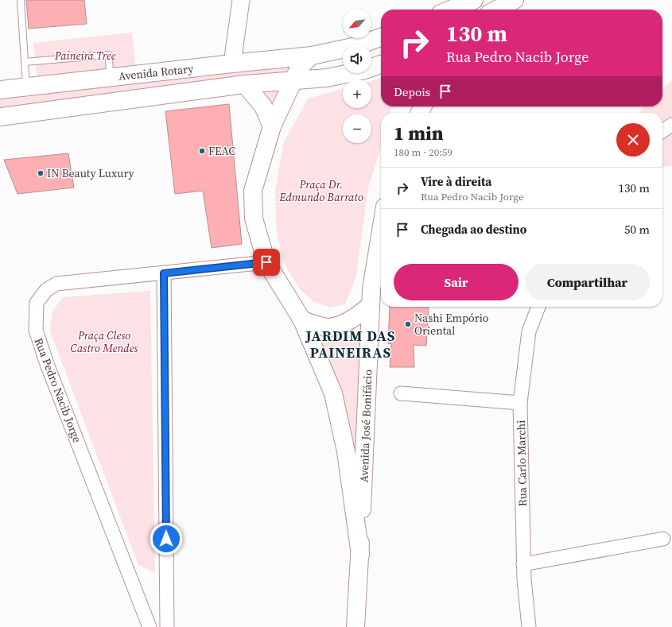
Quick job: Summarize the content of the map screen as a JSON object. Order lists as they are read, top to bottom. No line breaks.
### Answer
{"streets":{"main road":["Avenida Rotary","Avenida José Bonifácio"],"street":["Rua Pedro Nacib Jorge","Rua Carlo Marchi"]},"districts":["JARDIM DAS PAINEIRAS"],"parks":["Paineira Tree","Praça Dr. Edmundo Barrato","Praça Cleso Castro Mendes"],"places":["FEAC","IN Beauty Luxury","Nashi Empório Oriental"],"north":"bottom left","page":{"map_buttons":["+","−"],"turn":["130 m","Rua Pedro Nacib Jorge"],"then":"Depois","heading":["1 min","180 m · 20:59"],"list":[{"name":"Vire à direita","note":"Rua Pedro Nacib Jorge","value":"130 m"},{"name":"Chegada ao destino","value":"50 m"}],"buttons":["Sair","Compartilhar"]}}
